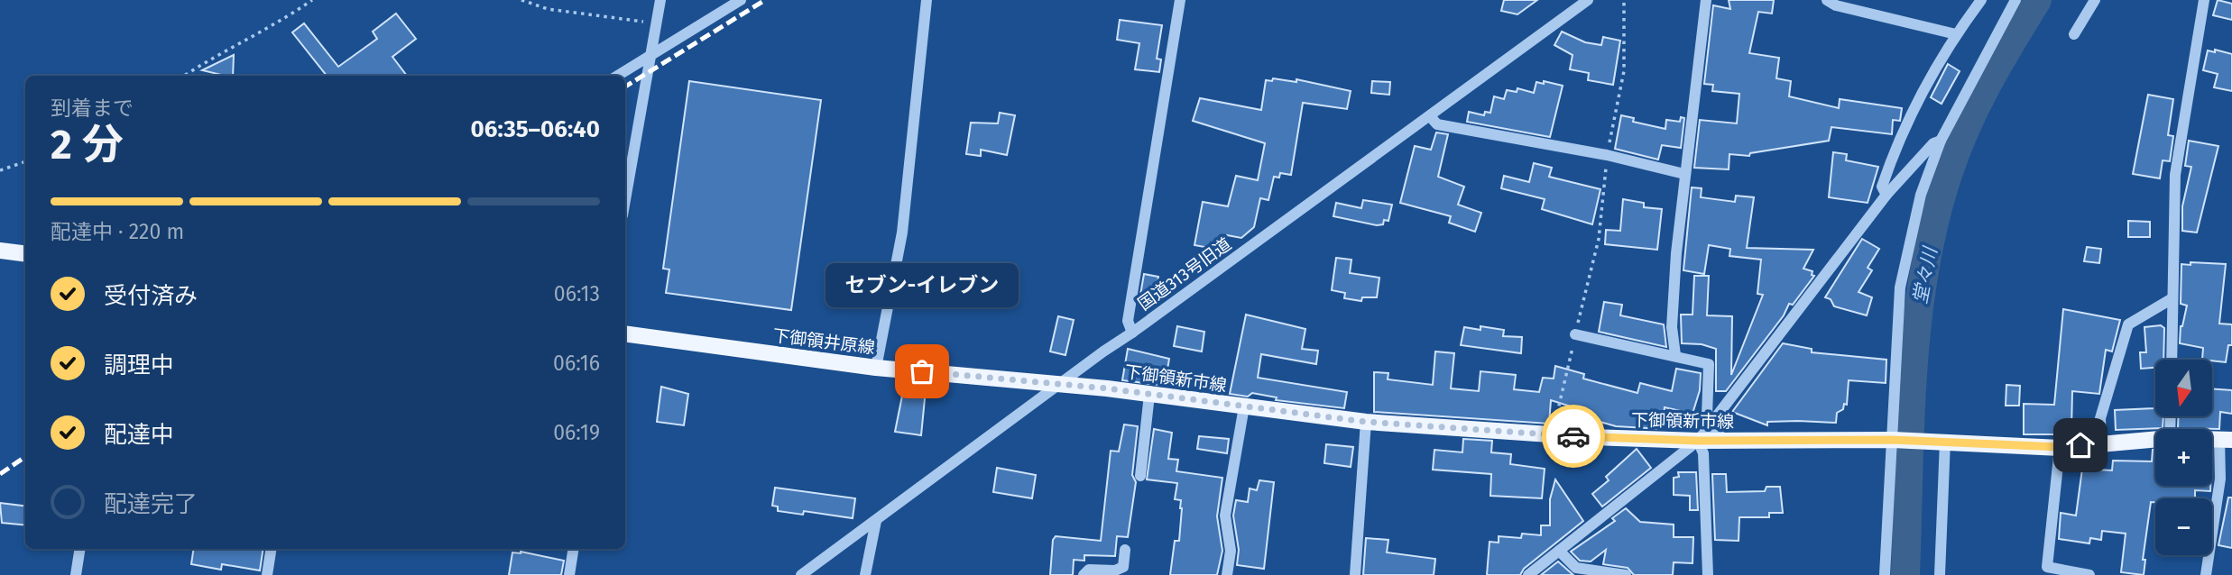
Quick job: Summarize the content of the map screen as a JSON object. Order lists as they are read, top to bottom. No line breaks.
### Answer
{"streets":{"main road":["下御領井原線","下御領新市線"],"street":["国道313号旧道"]},"crossings":[["国道313号旧道","下御領井原線"],["国道313号旧道","下御領新市線"],["下御領井原線","下御領新市線"]],"water":["堂々川"],"places":["セブン-イレブン"],"north":"bottom","page":{"heading":["2 分","到着まで","06:35–06:40"],"bar":"配達中 · 220 m","list":[["受付済み","06:13"],["調理中","06:16"],["配達中","06:19"],"配達完了"],"bubble":"セブン-イレブン","map_buttons":["+","−"]}}
